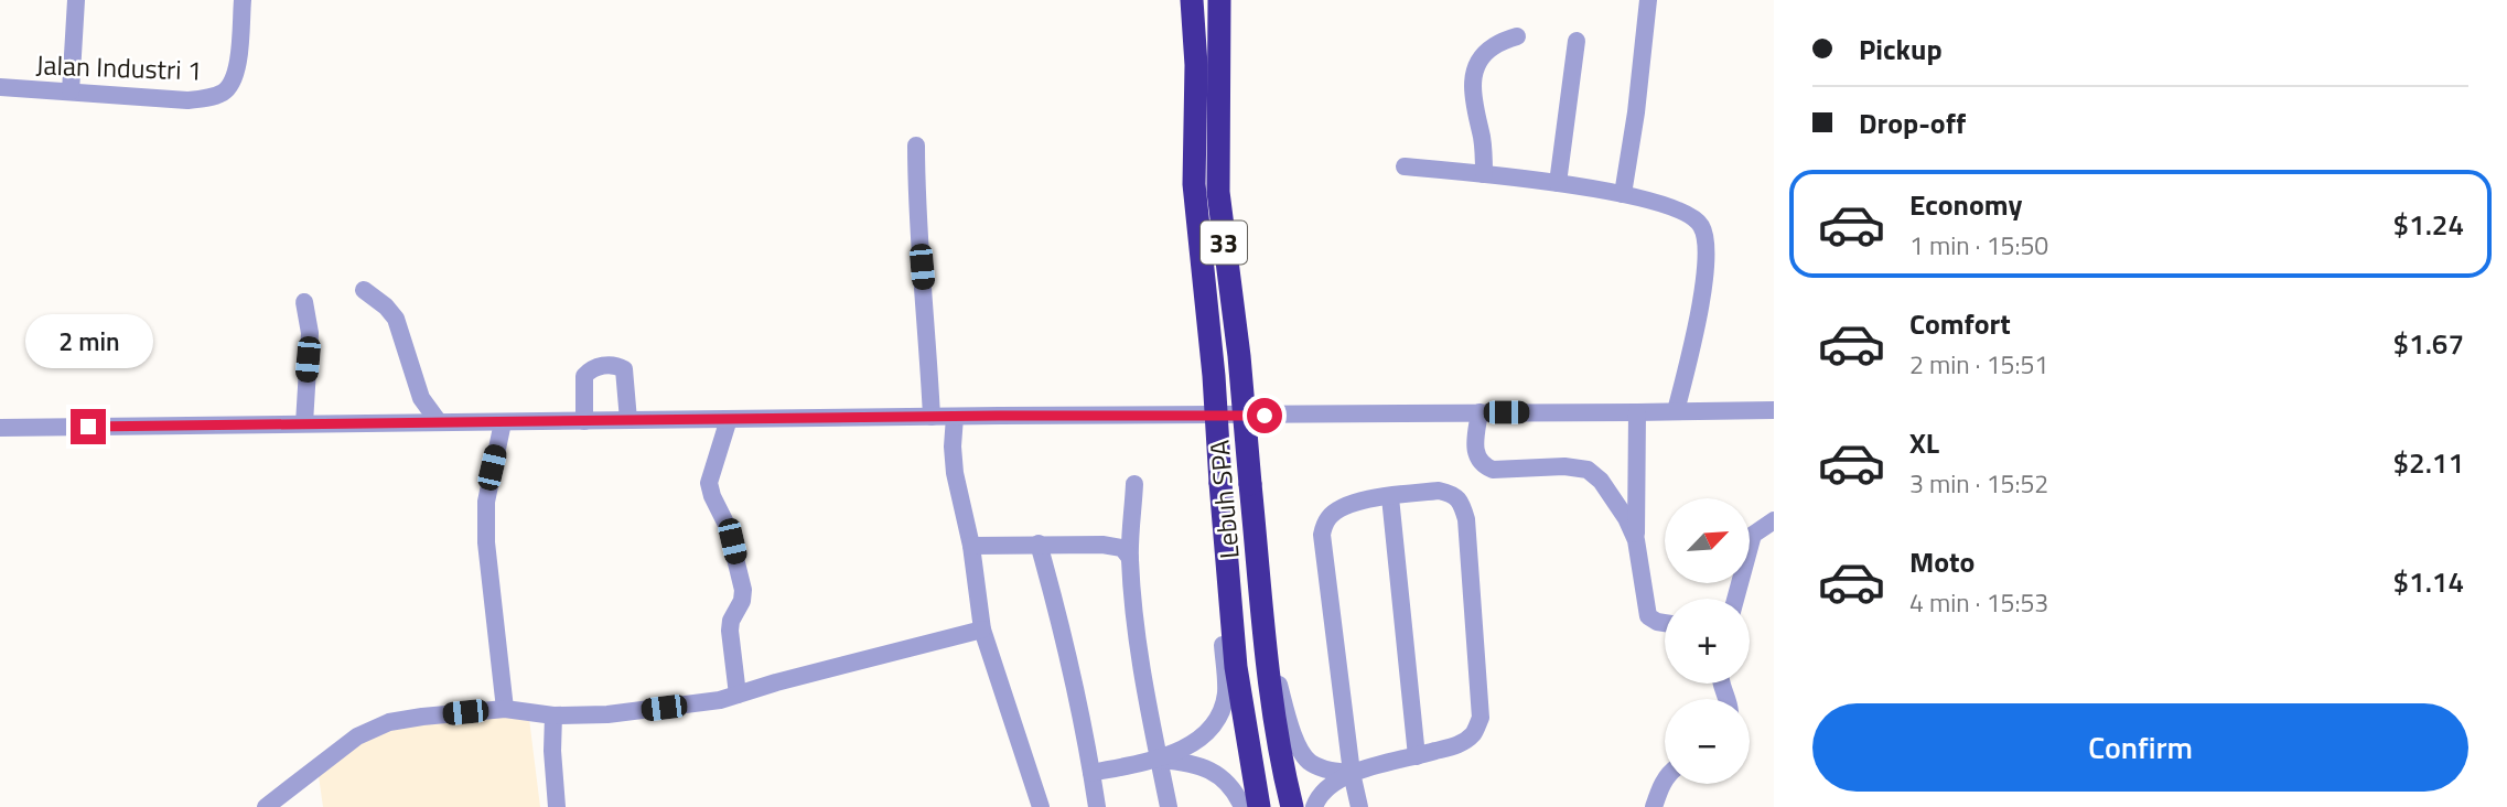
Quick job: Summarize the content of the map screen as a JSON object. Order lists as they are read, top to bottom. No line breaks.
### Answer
{"streets":{"highway":["33","Lebuh SPA"],"street":["Jalan Industri 1"]},"north":"top right","page":{"banner":["Pickup","Drop-off"],"list":[{"name":"Economy","note":"1 min · 15:50","value":"$1.24"},{"name":"Comfort","note":"2 min · 15:51","value":"$1.67"},{"name":"XL","note":"3 min · 15:52","value":"$2.11"},{"name":"Moto","note":"4 min · 15:53","value":"$1.14"}],"bubble":"2 min","map_buttons":["+","−"],"buttons":"Confirm"}}
